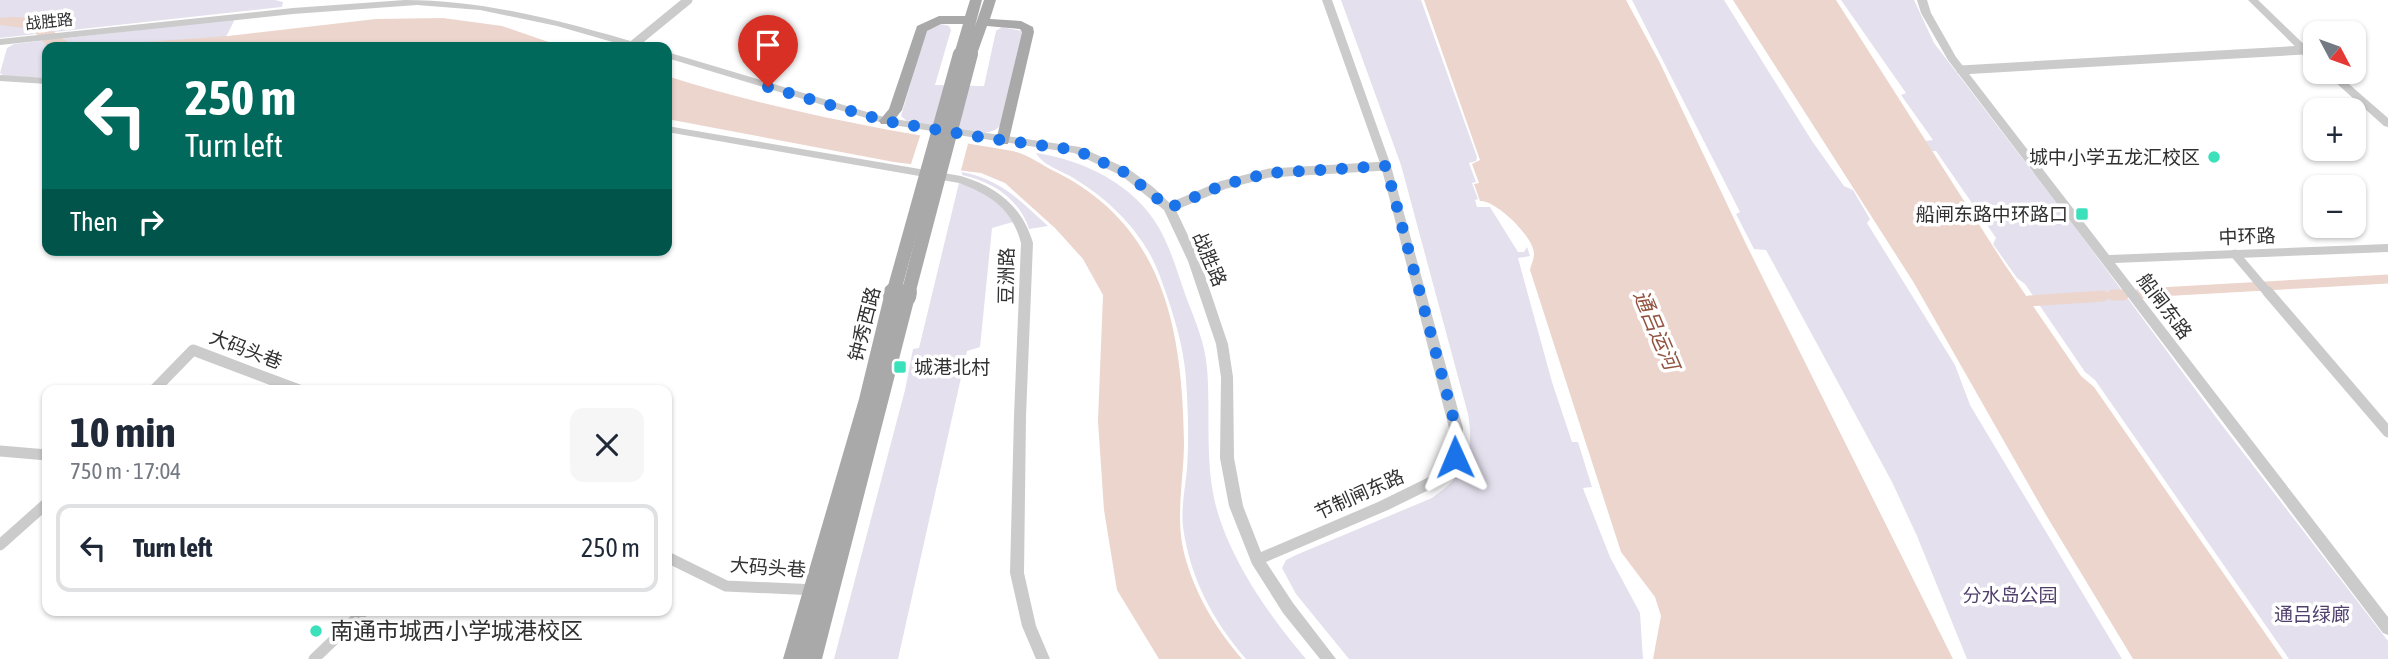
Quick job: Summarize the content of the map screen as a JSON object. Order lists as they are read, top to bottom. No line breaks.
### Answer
{"streets":{"main road":["钟秀西路"],"street":["战胜路","中环路","豆洲路","船闸东路","大码头巷","节制闸东路"]},"crossings":[["战胜路","节制闸东路"],["中环路","船闸东路"],["钟秀西路","大码头巷"]],"water":["通吕运河"],"parks":["分水岛公园","通吕绿廊"],"places":{"other":["城中小学五龙汇校区","南通市城西小学城港校区"],"transit":["船闸东路中环路口","城港北村"]},"north":"bottom right","page":{"map_buttons":["+","−"],"turn":["250 m","Turn left"],"then":"Then","heading":["10 min","750 m · 17:04"],"list":[{"name":"Turn left","value":"250 m"}]}}
